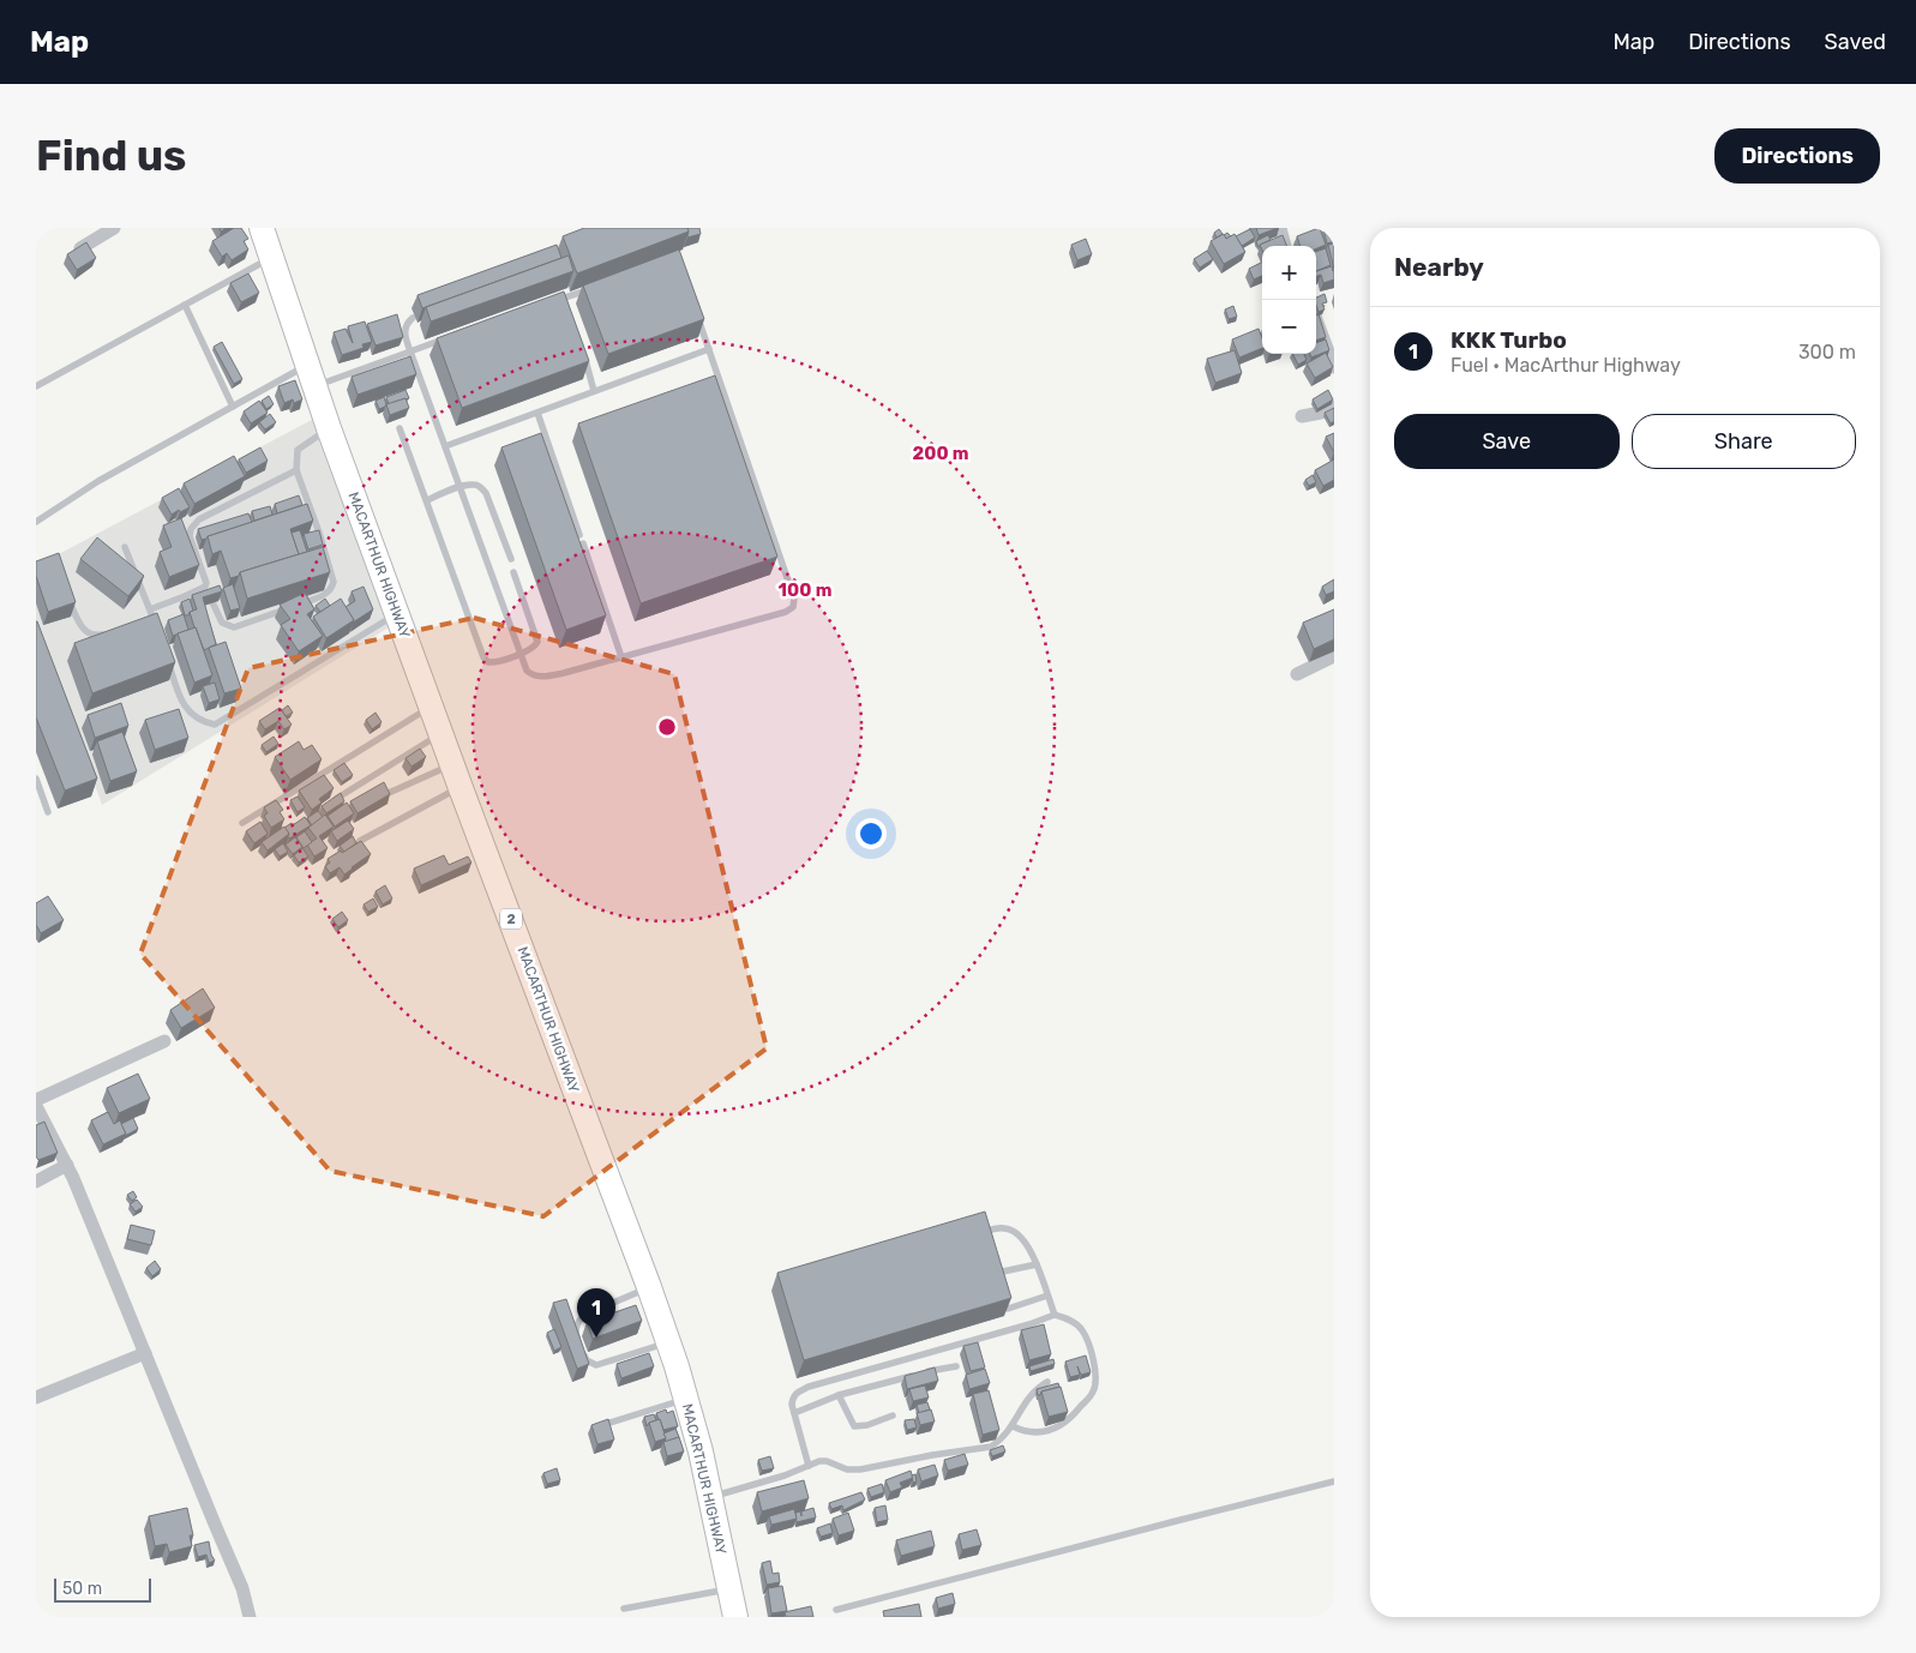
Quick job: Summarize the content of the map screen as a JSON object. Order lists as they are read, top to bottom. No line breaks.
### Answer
{"streets":{"highway":["MACARTHUR HIGHWAY","2"]},"scale_bar":"50 m","page":{"header":"Map","nav":["Map","Directions","Saved"],"buttons":["Directions",["Save","Share"]],"title":"Find us","heading":"Nearby","map_buttons":["+","−"],"list":[{"mark":"1","name":"KKK Turbo","note":"Fuel · MacArthur Highway","value":"300 m"}],"pins":"1","scale":"50 m"},"rings":["200 m","100 m"]}
